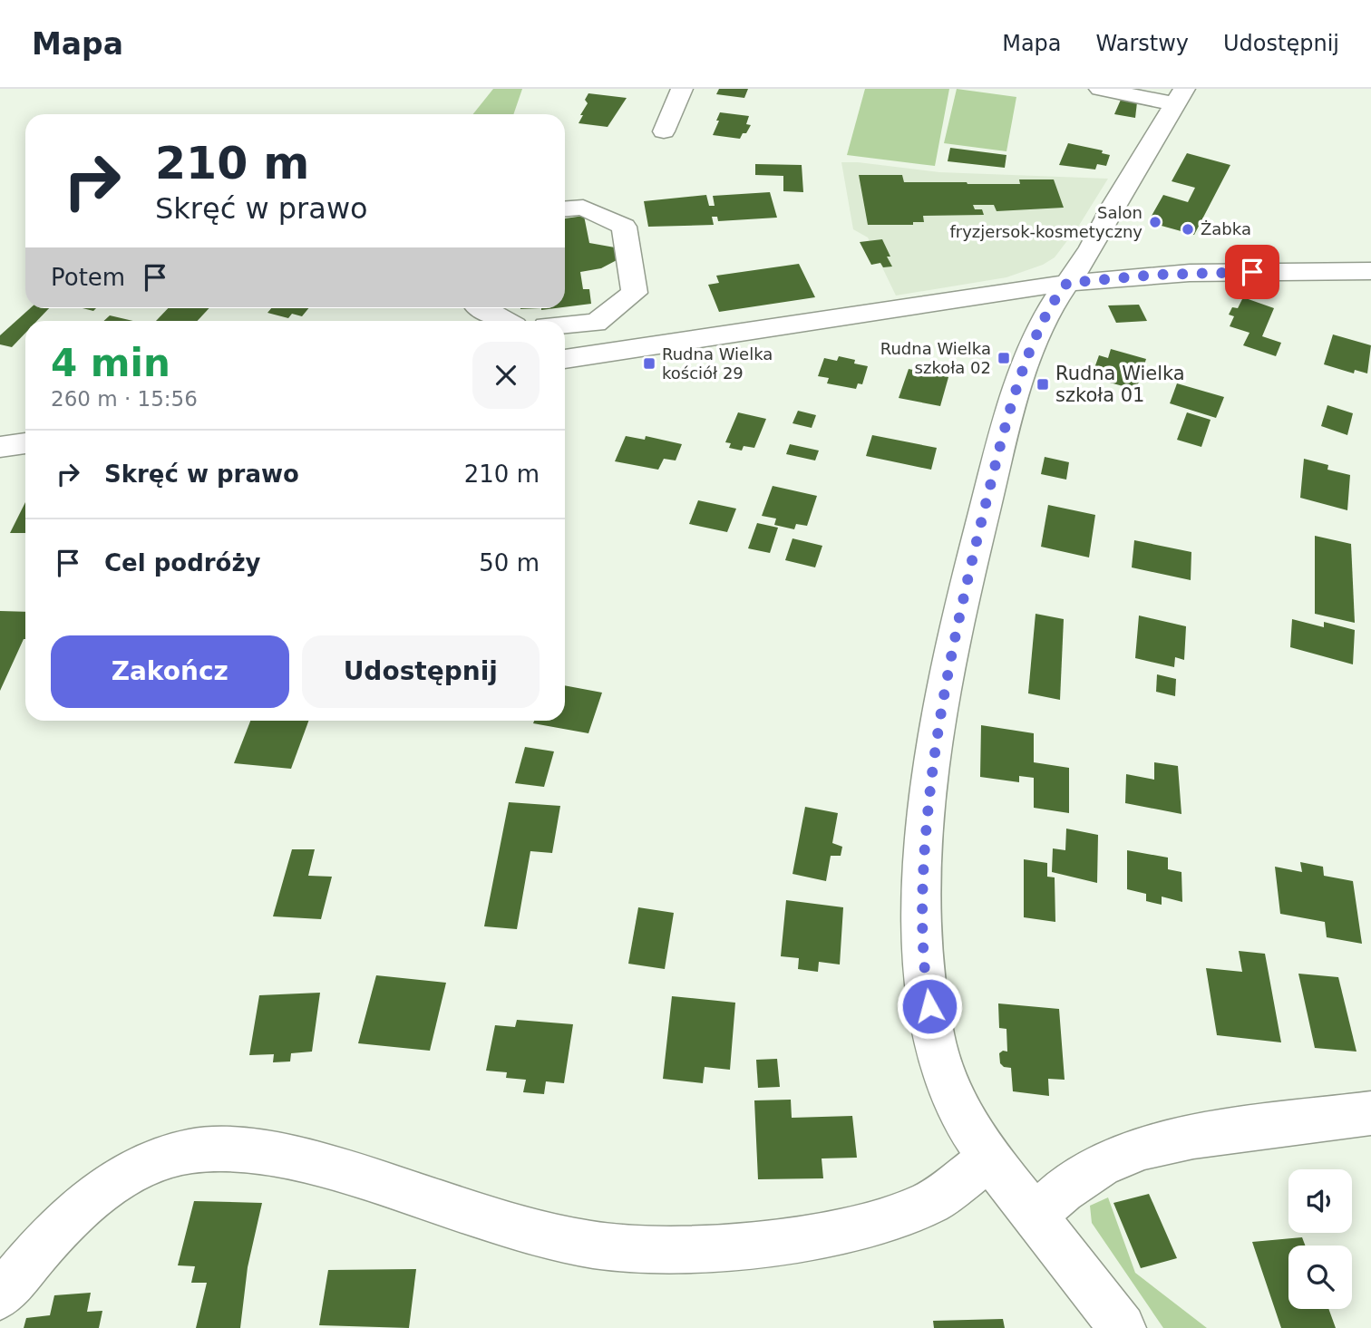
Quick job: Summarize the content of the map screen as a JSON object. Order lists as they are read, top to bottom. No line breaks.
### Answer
{"places":{"other":["Salon fryzjersok-kosmetyczny","Żabka"],"transit":["Rudna Wielka szkoła 02","Rudna Wielka kościół 29","Rudna Wielka szkoła 01"]},"page":{"header":"Mapa","nav":["Mapa","Warstwy","Udostępnij"],"turn":["210 m","Skręć w prawo"],"then":"Potem","heading":["4 min","260 m · 15:56"],"list":[{"name":"Skręć w prawo","value":"210 m"},{"name":"Cel podróży","value":"50 m"}],"buttons":["Zakończ","Udostępnij"]}}
